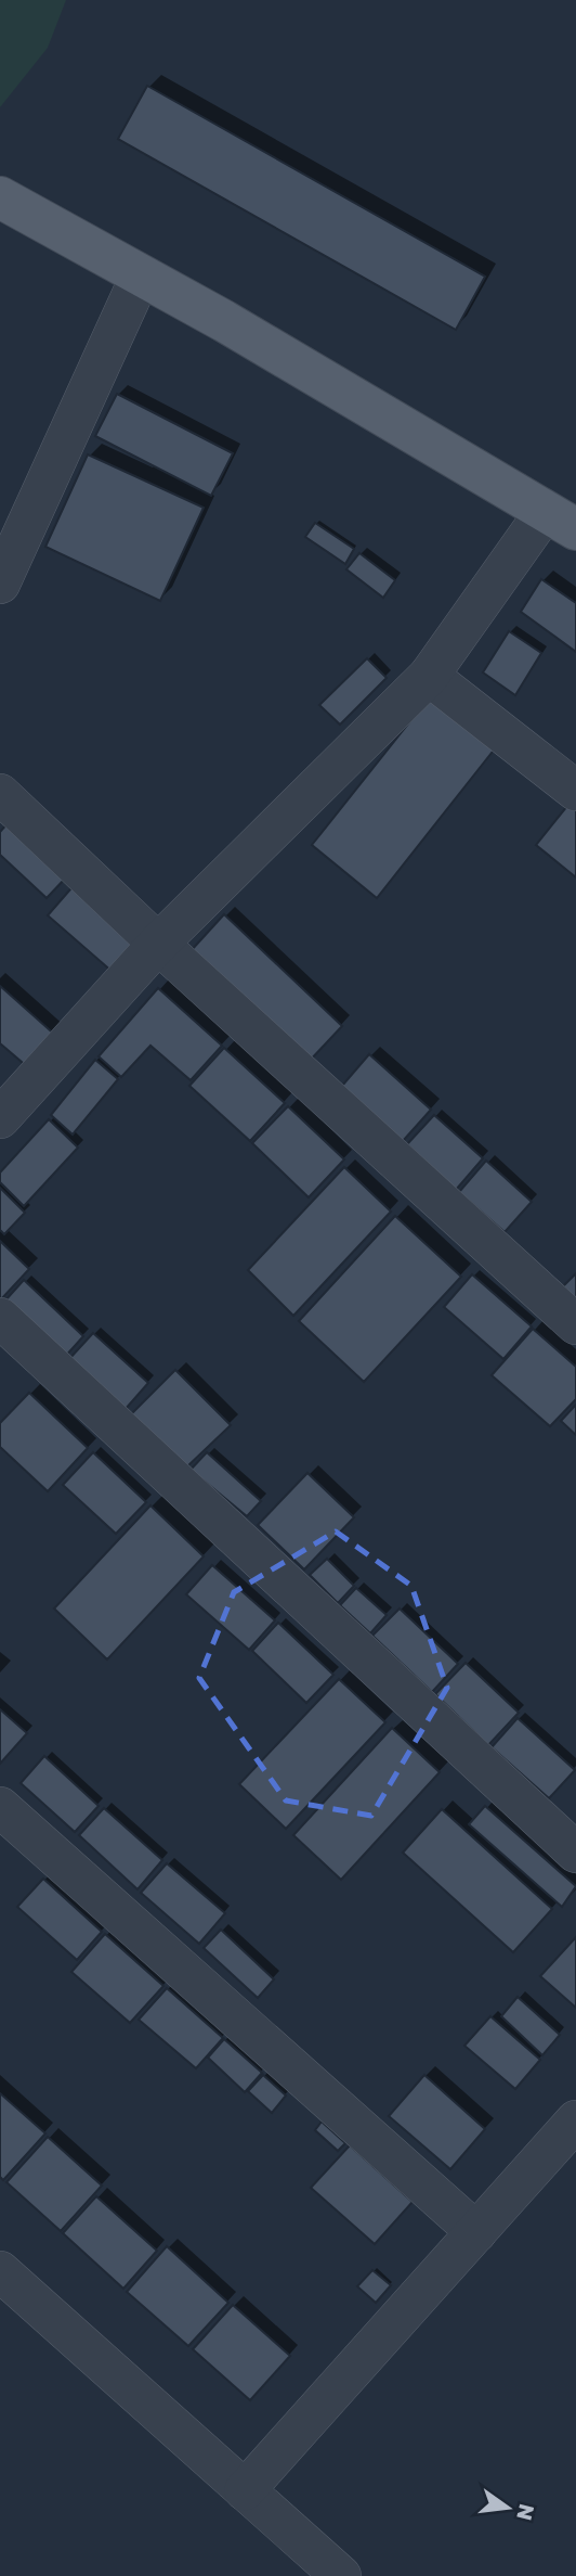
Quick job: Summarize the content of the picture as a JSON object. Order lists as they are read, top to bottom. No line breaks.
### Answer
{"north":"right"}
